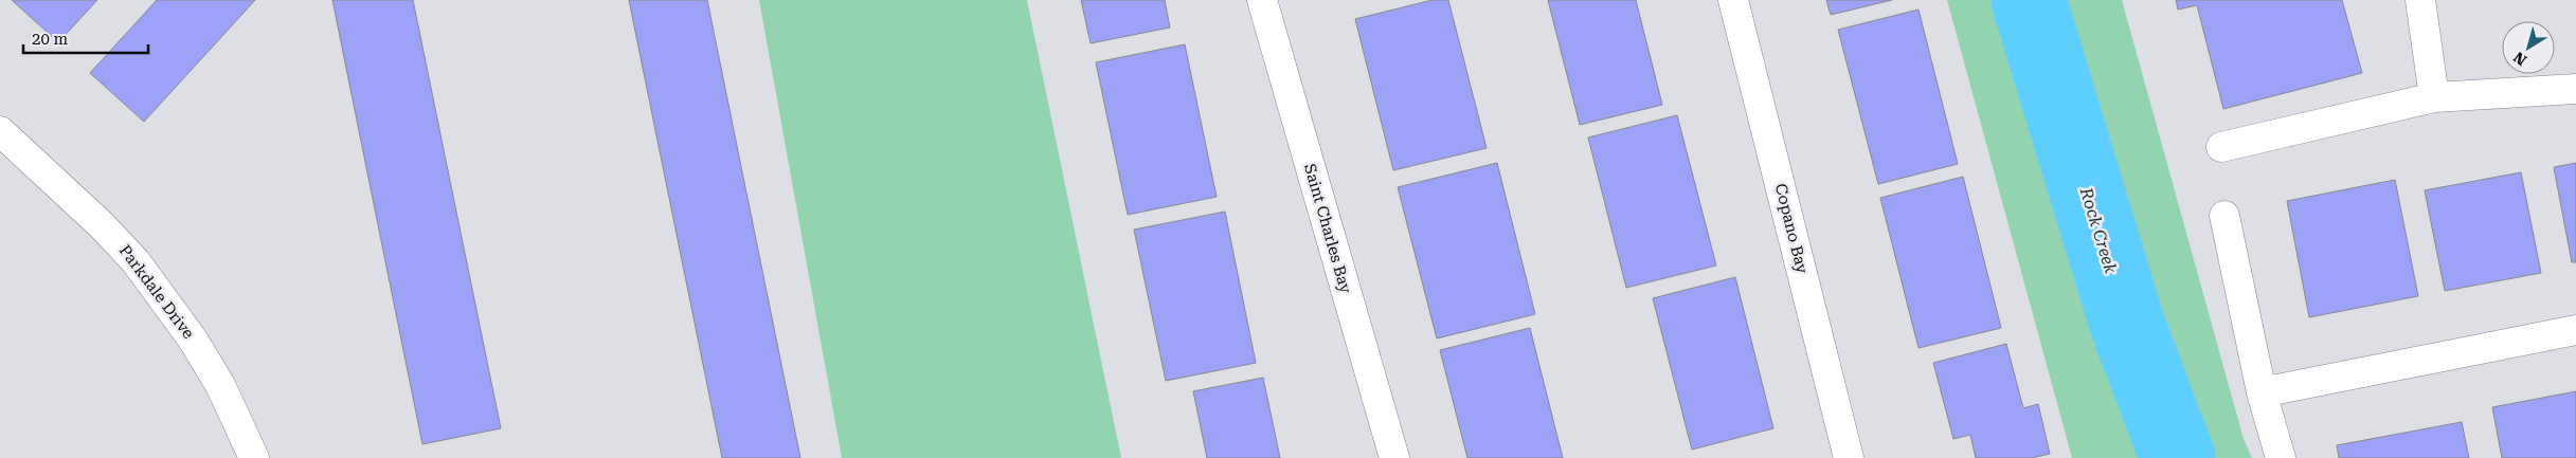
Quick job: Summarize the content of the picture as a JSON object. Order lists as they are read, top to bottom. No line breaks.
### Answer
{"streets":{"street":["Saint Charles Bay","Copano Bay","Parkdale Drive"]},"water":["Rock Creek"],"scale_bar":"20 m","north":"bottom left"}
